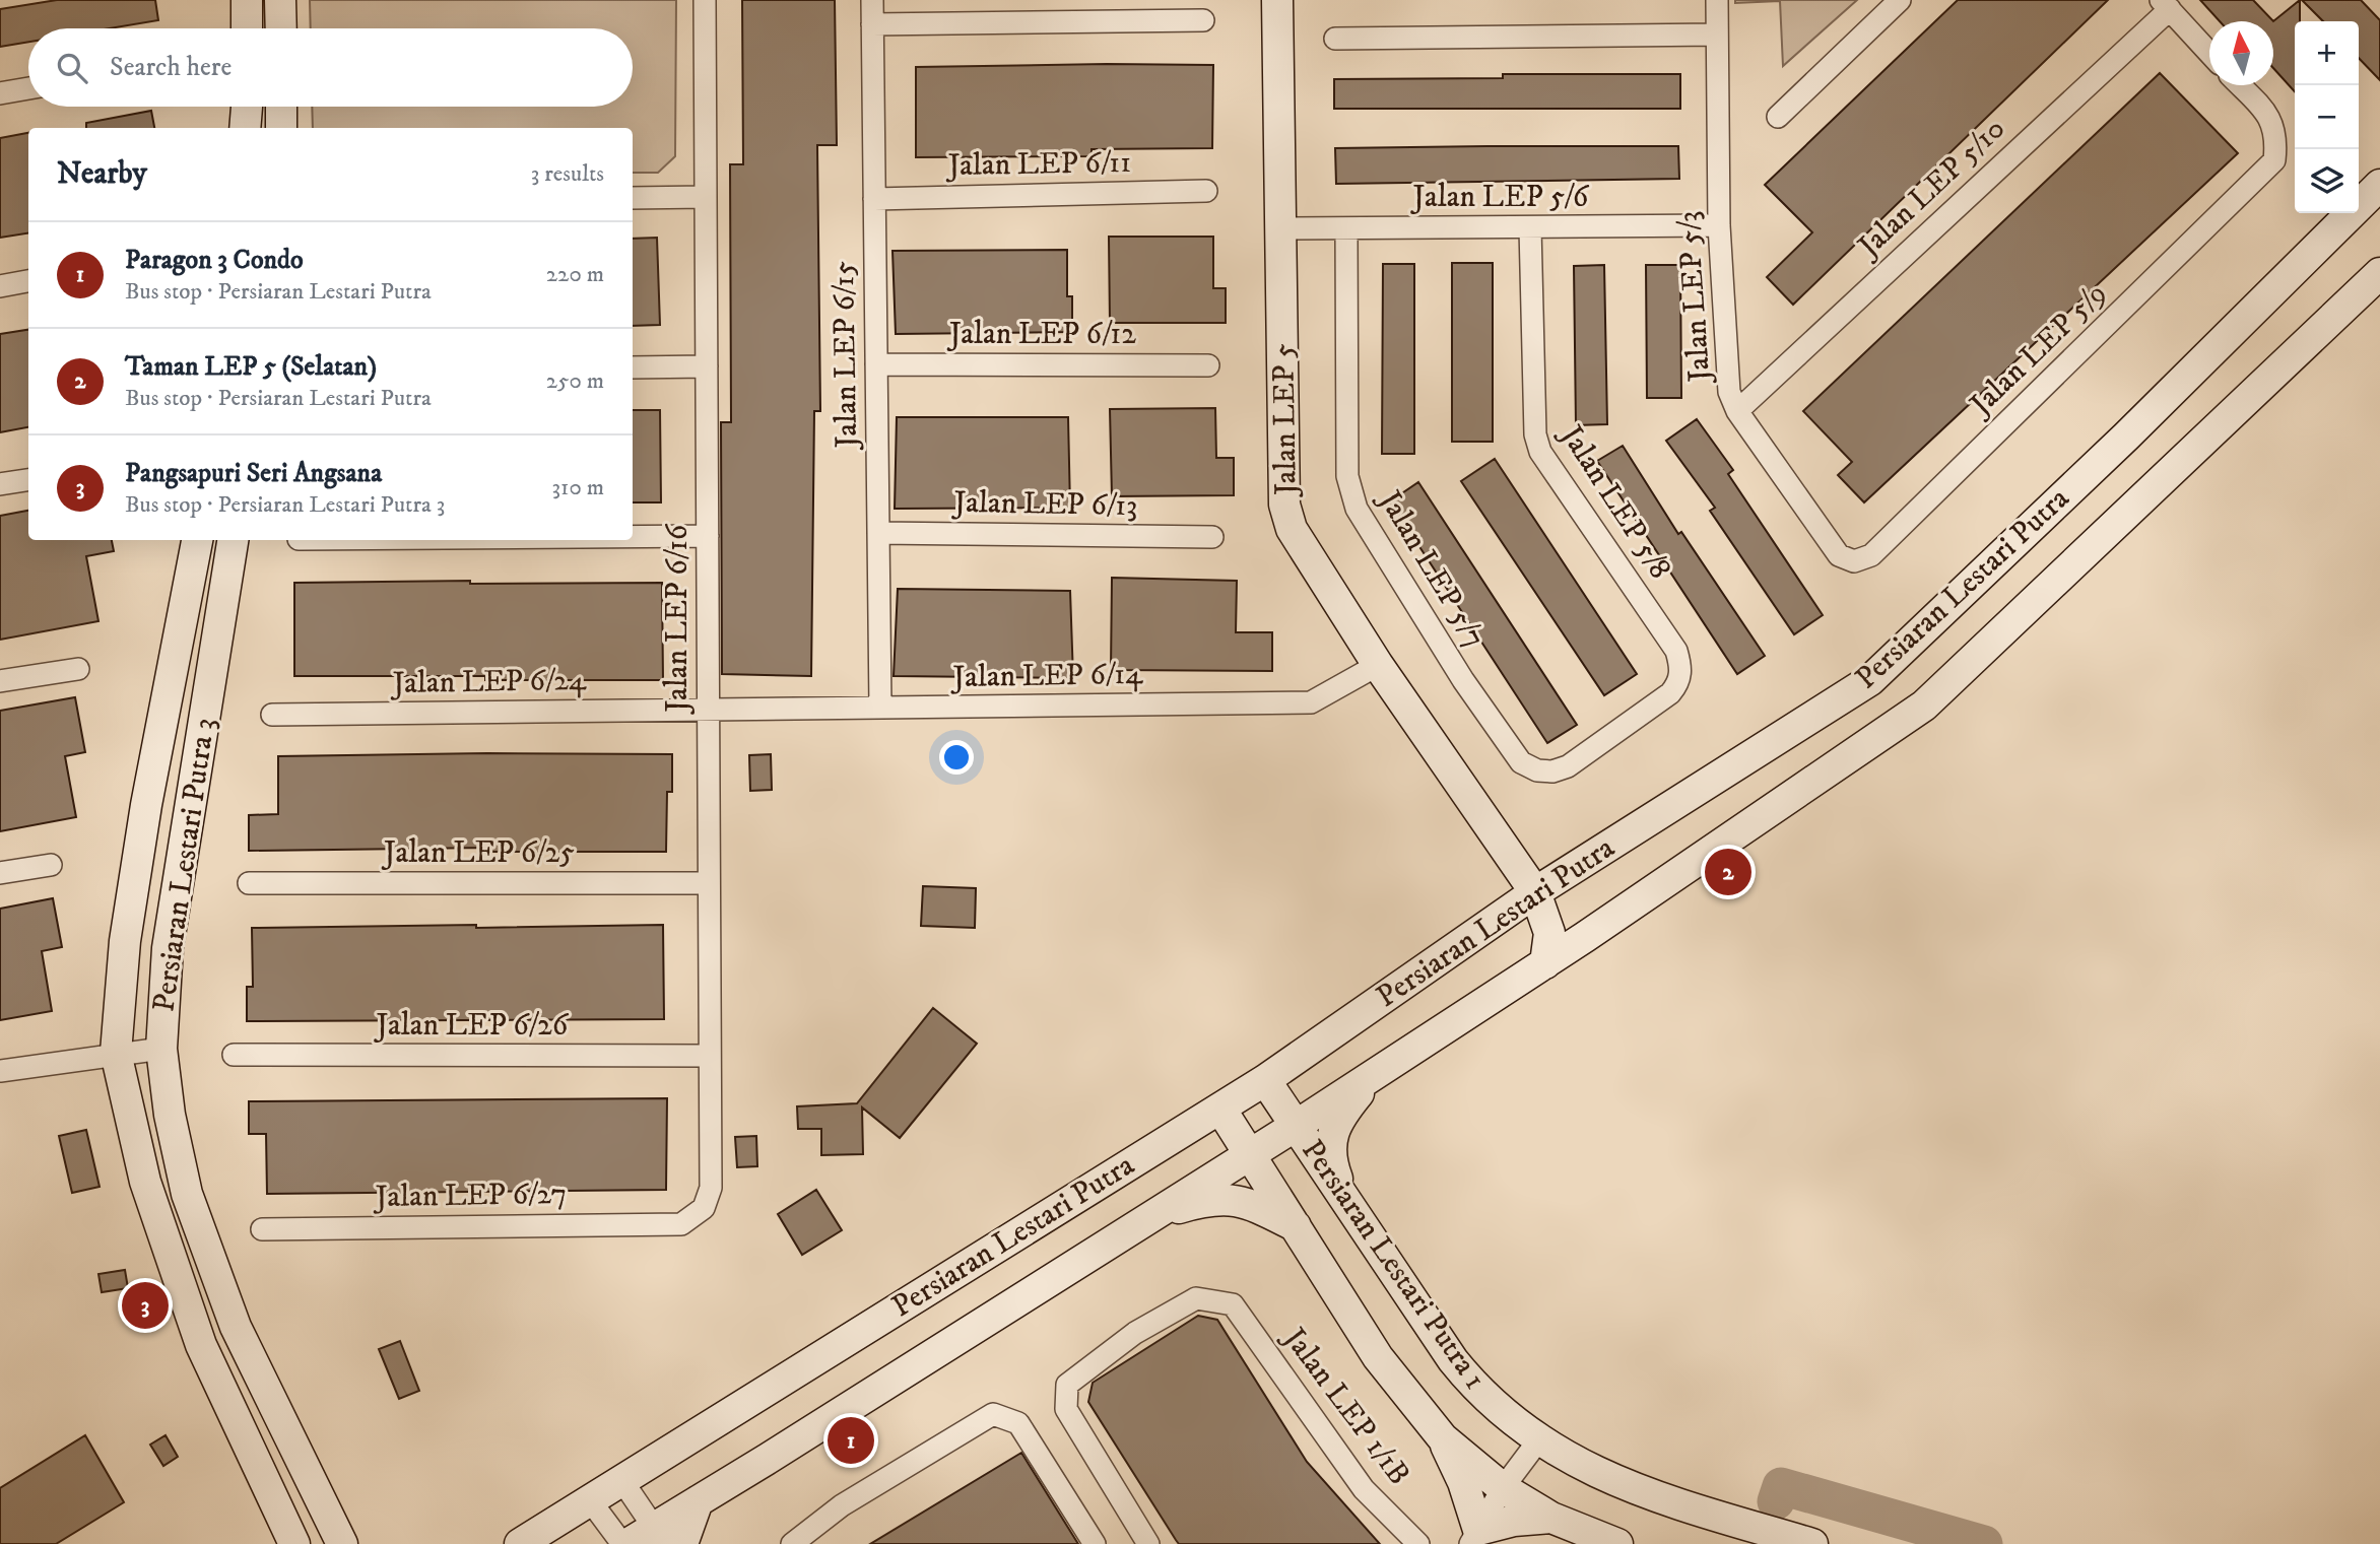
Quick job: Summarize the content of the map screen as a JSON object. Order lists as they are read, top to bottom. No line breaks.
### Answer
{"streets":{"street":["Jalan LEP 6/11","Jalan LEP 5/10","Jalan LEP 5/6","Jalan LEP 5/3","Jalan LEP 6/12","Jalan LEP 5/9","Jalan LEP 6/15","Jalan LEP 5","Jalan LEP 5/8","Jalan LEP 6/13","Jalan LEP 5/7","Persiaran Lestari Putra","Jalan LEP 6/16","Jalan LEP 6/14","Jalan LEP 6/24","Jalan LEP 6/25","Persiaran Lestari Putra 3","Jalan LEP 6/26","Jalan LEP 6/27","Persiaran Lestari Putra 1","Jalan LEP 1/1B"]},"crossings":[["Jalan LEP 6/11","Jalan LEP 6/15"],["Jalan LEP 5/10","Jalan LEP 5/3"],["Jalan LEP 5/6","Jalan LEP 5/3"],["Jalan LEP 5/6","Jalan LEP 5"],["Jalan LEP 5/6","Jalan LEP 5/8"],["Jalan LEP 5/6","Jalan LEP 5/7"],["Jalan LEP 5/3","Jalan LEP 5/9"],["Jalan LEP 6/12","Jalan LEP 6/15"],["Jalan LEP 6/15","Jalan LEP 6/13"],["Jalan LEP 6/15","Jalan LEP 6/14"],["Jalan LEP 5","Persiaran Lestari Putra"],["Jalan LEP 5","Jalan LEP 6/14"],["Jalan LEP 5/8","Jalan LEP 5/7"],["Persiaran Lestari Putra","Persiaran Lestari Putra 1"],["Jalan LEP 6/16","Jalan LEP 6/14"],["Jalan LEP 6/16","Jalan LEP 6/24"],["Jalan LEP 6/16","Jalan LEP 6/25"],["Jalan LEP 6/16","Jalan LEP 6/26"],["Jalan LEP 6/16","Jalan LEP 6/27"],["Jalan LEP 6/14","Jalan LEP 6/24"]],"north":"top","page":{"map_buttons":["+","−"],"search":"Search here","heading":["Nearby","3 results"],"list":[{"mark":"1","name":"Paragon 3 Condo","note":"Bus stop · Persiaran Lestari Putra","value":"220 m"},{"mark":"2","name":"Taman LEP 5 (Selatan)","note":"Bus stop · Persiaran Lestari Putra","value":"250 m"},{"mark":"3","name":"Pangsapuri Seri Angsana","note":"Bus stop · Persiaran Lestari Putra 3","value":"310 m"}],"pins":["2","3","1"]}}
